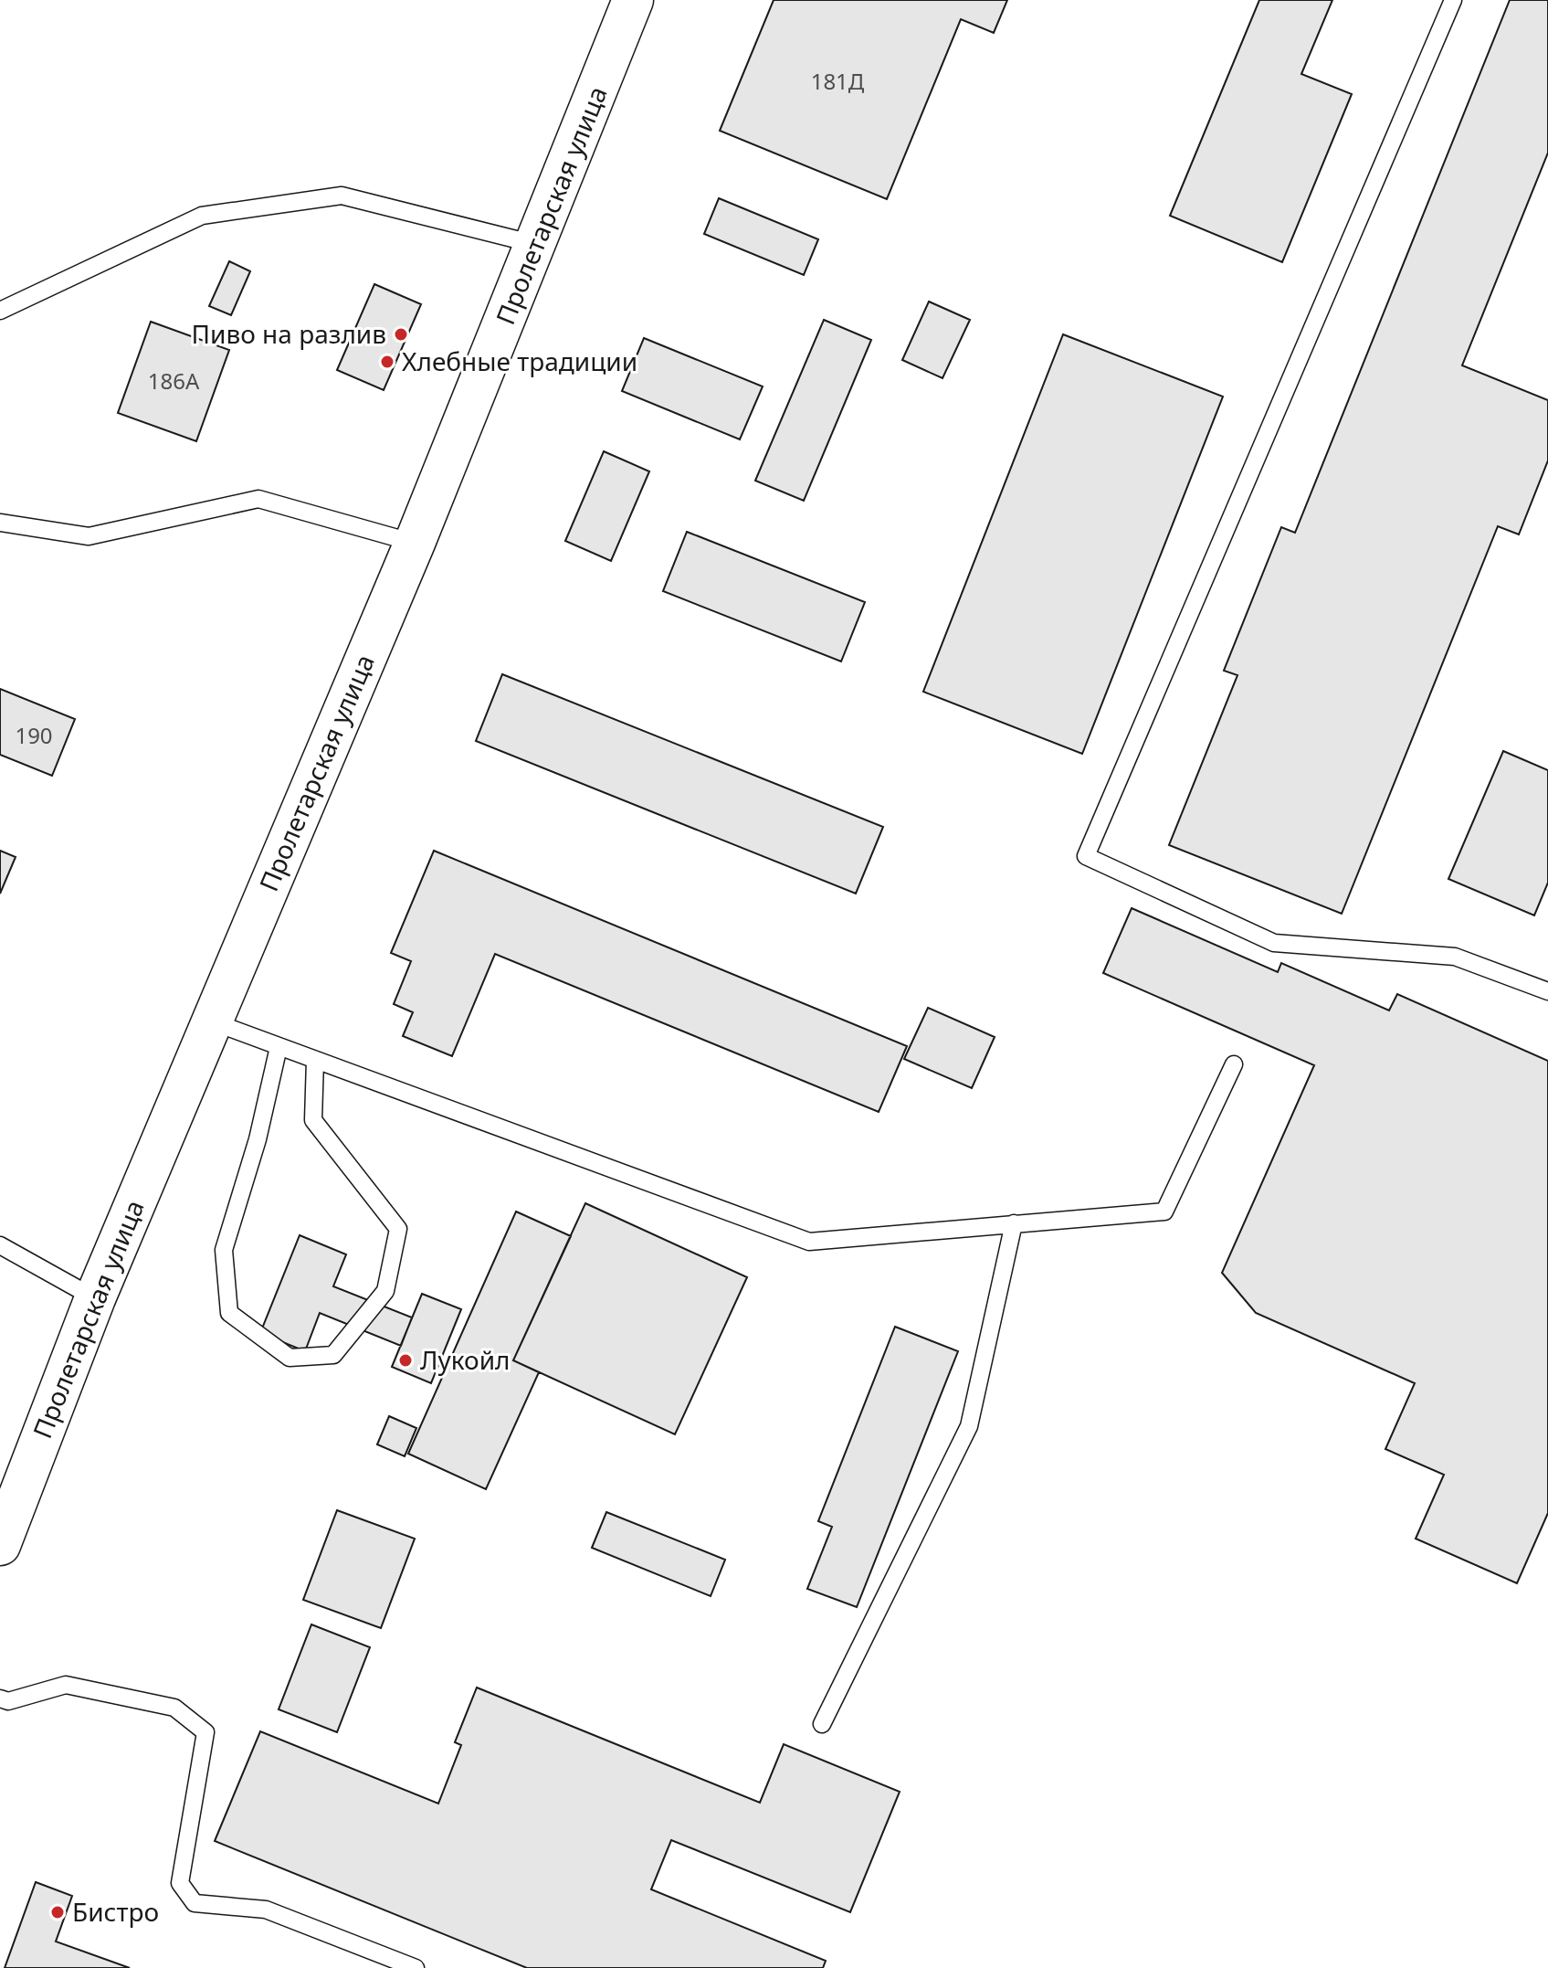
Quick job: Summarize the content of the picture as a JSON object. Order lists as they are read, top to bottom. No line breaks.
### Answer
{"streets":{"street":["Пролетарская улица"]},"places":["Пиво на разлив","Хлебные традиции","Лукойл","Бистро"],"house_numbers":["181Д","186А","190"]}
